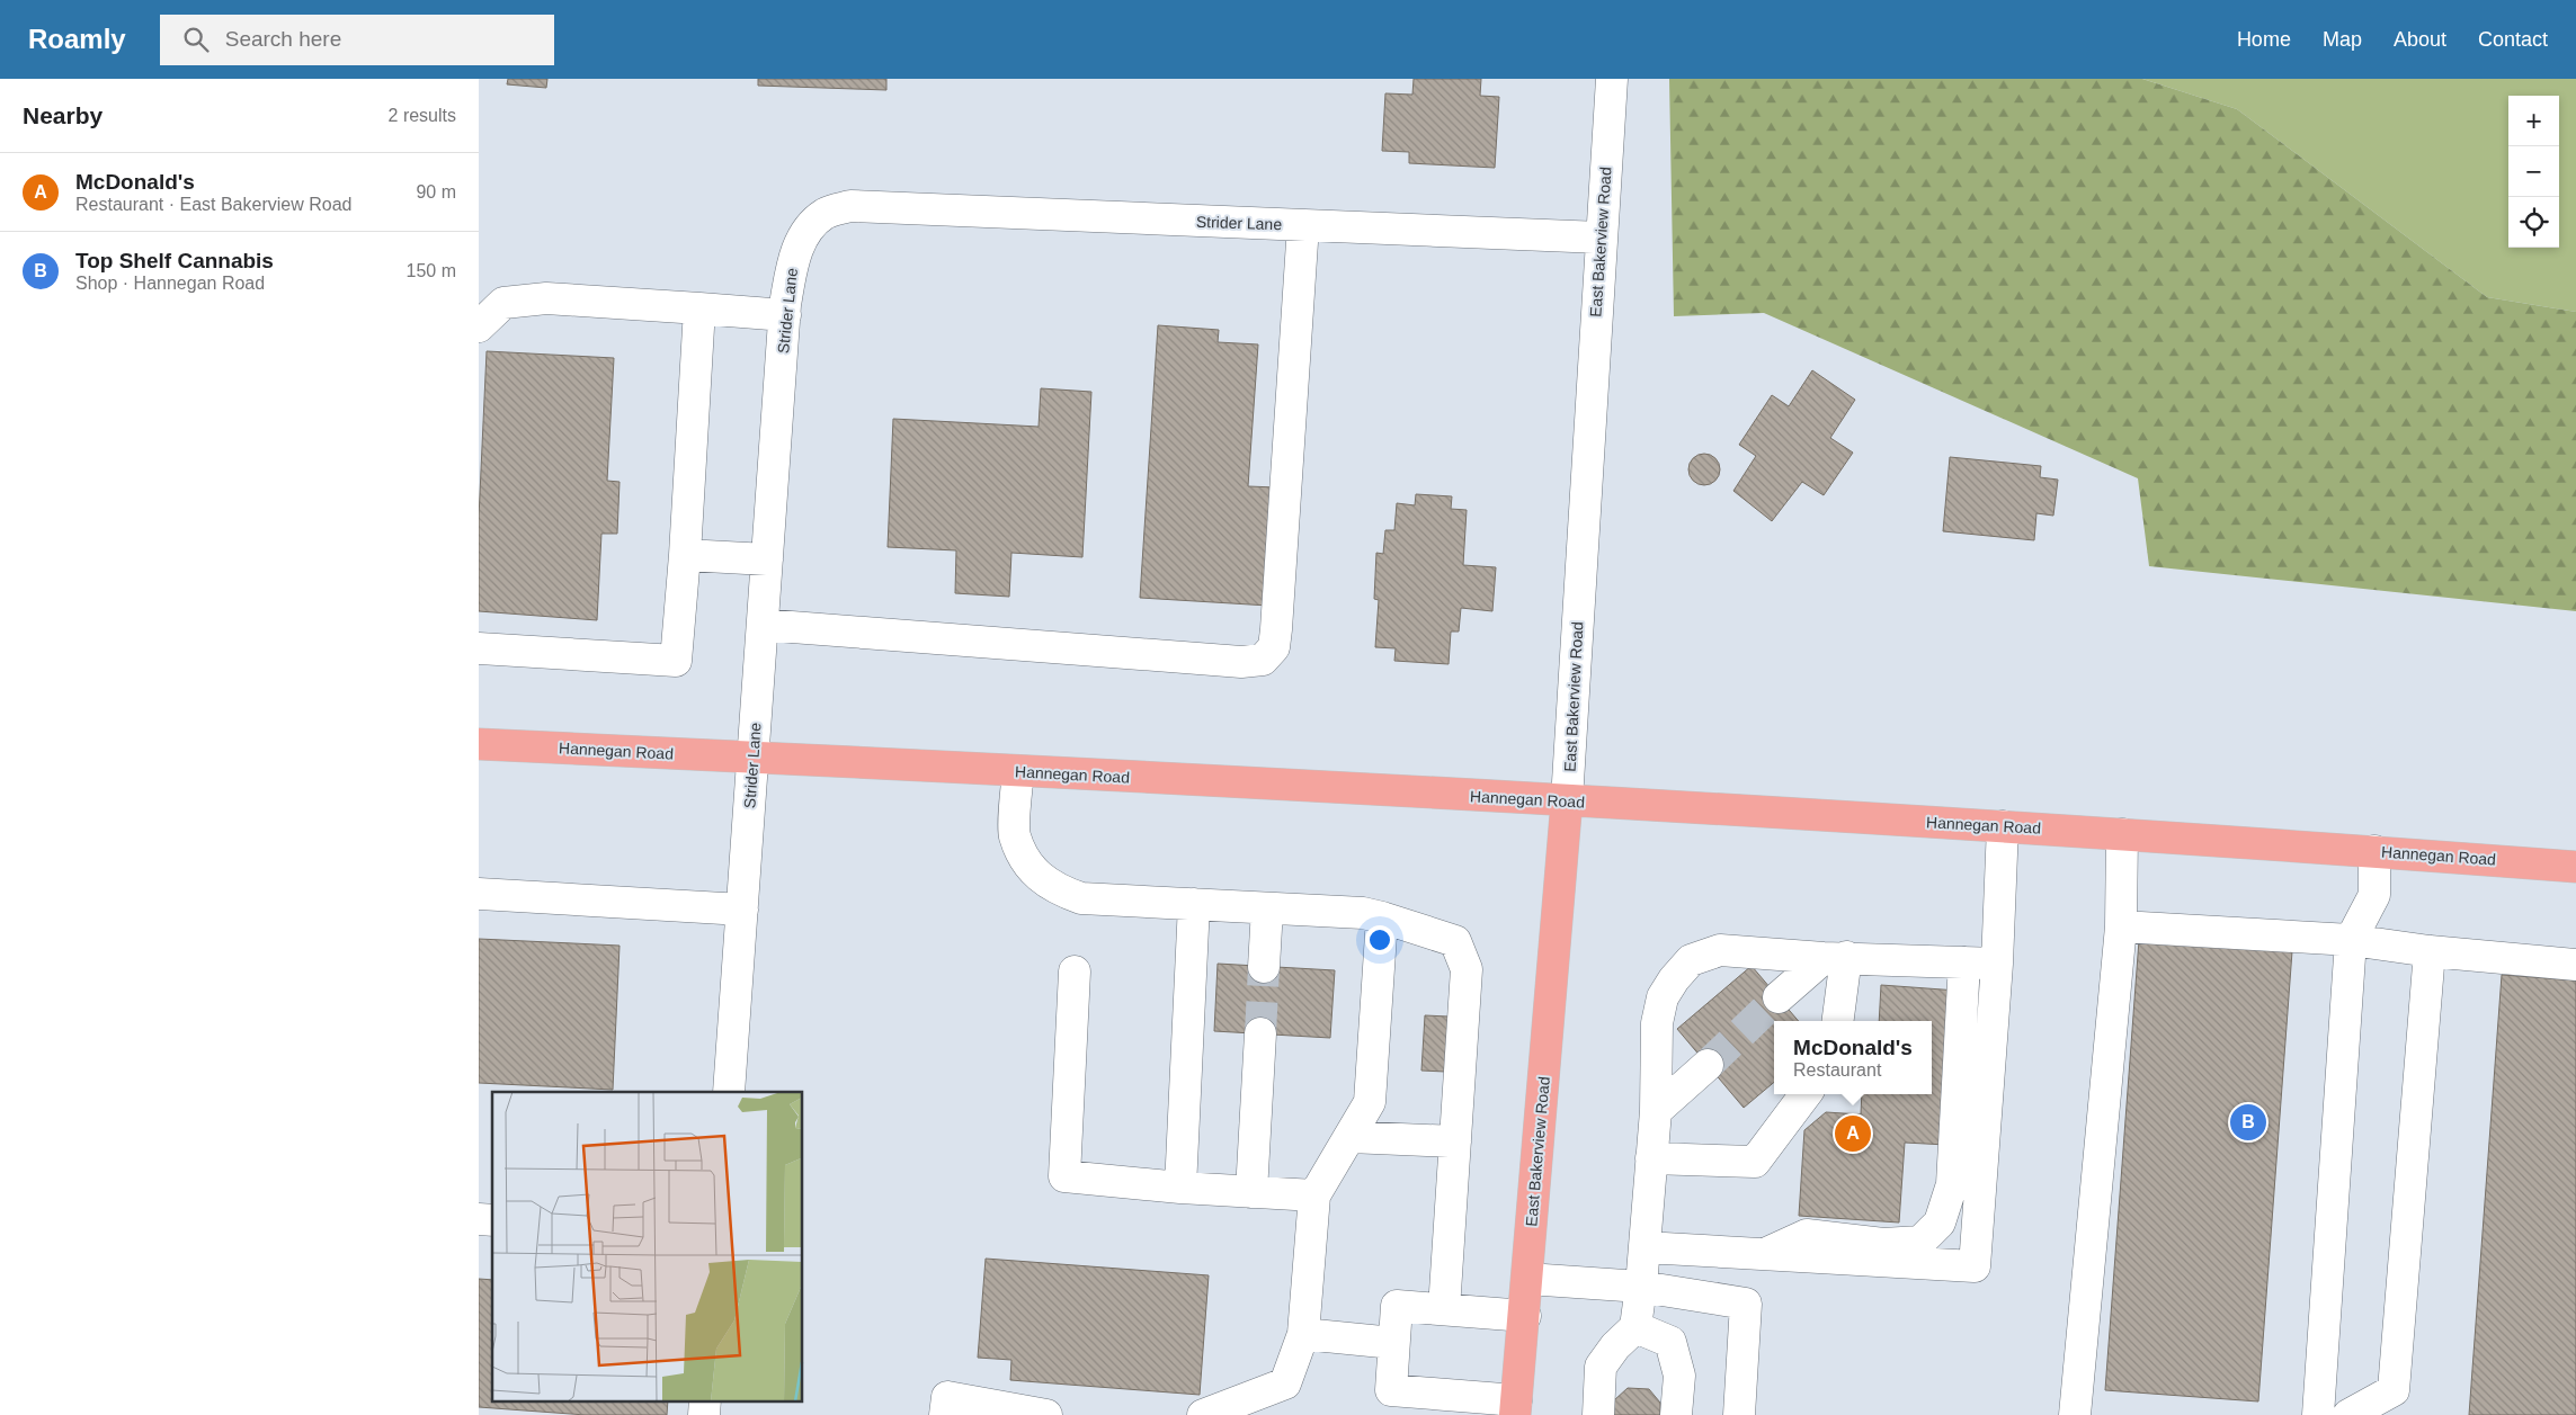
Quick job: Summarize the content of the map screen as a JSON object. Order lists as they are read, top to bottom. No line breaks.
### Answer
{"streets":{"main road":["East Bakerview Road","Hannegan Road"],"street":["Strider Lane"]},"crossings":[["Strider Lane","East Bakerview Road"],["Strider Lane","Hannegan Road"],["East Bakerview Road","Hannegan Road"]],"page":{"header":"Roamly","search":"Search here","nav":["Home","Map","About","Contact"],"heading":["Nearby","2 results"],"map_buttons":["+","−"],"list":[{"mark":"A","name":"McDonald's","note":"Restaurant · East Bakerview Road","value":"90 m"},{"mark":"B","name":"Top Shelf Cannabis","note":"Shop · Hannegan Road","value":"150 m"}],"popup":["McDonald's","Restaurant"],"pins":["B","A"]}}
